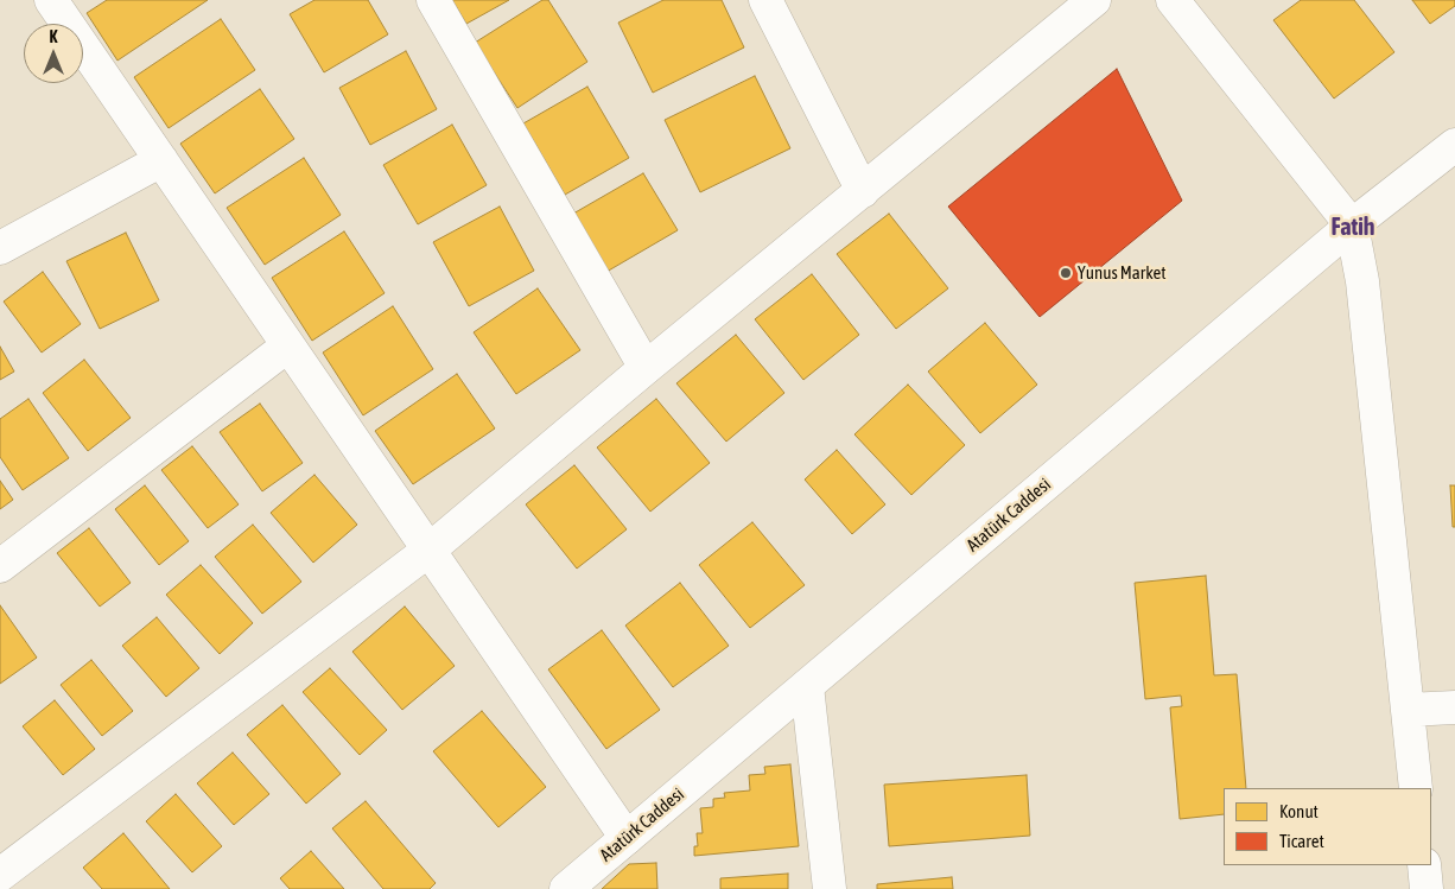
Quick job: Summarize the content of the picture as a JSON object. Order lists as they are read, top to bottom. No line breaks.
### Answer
{"streets":{"street":["Atatürk Caddesi"]},"districts":["Fatih"],"places":["Yunus Market"],"legend":["Konut","Ticaret"],"north":"top"}
